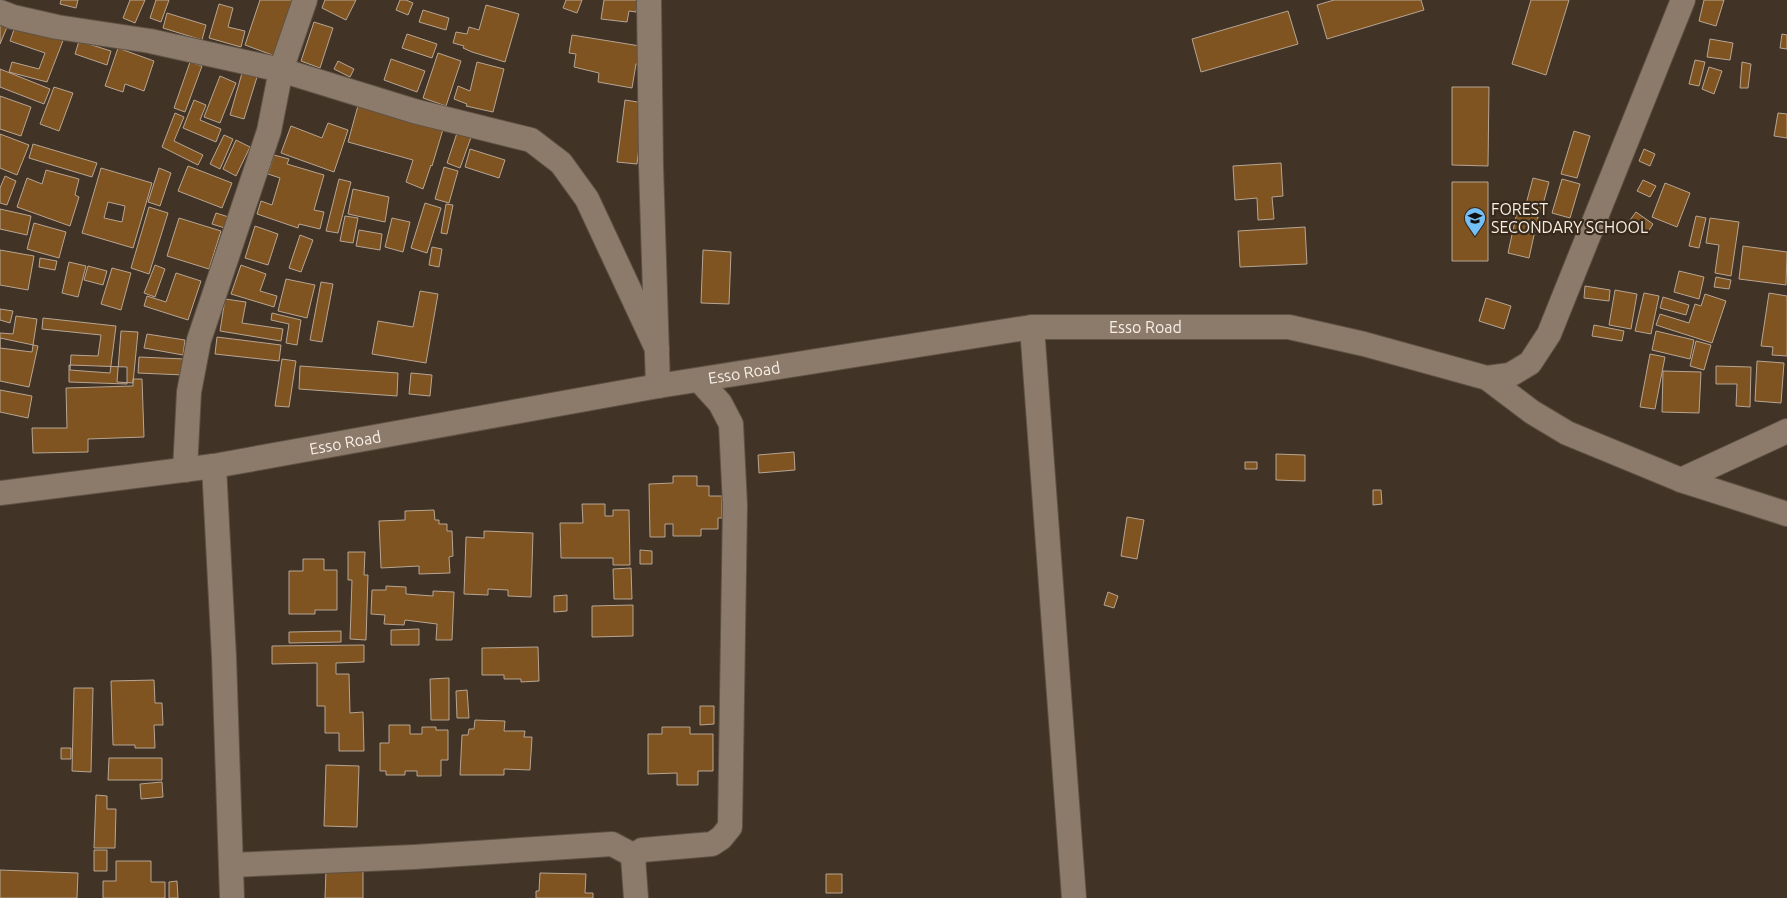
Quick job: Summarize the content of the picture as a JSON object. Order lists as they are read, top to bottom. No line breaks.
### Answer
{"streets":{"street":["Esso Road"]},"places":{"school or university":["FOREST SECONDARY SCHOOL"]}}
